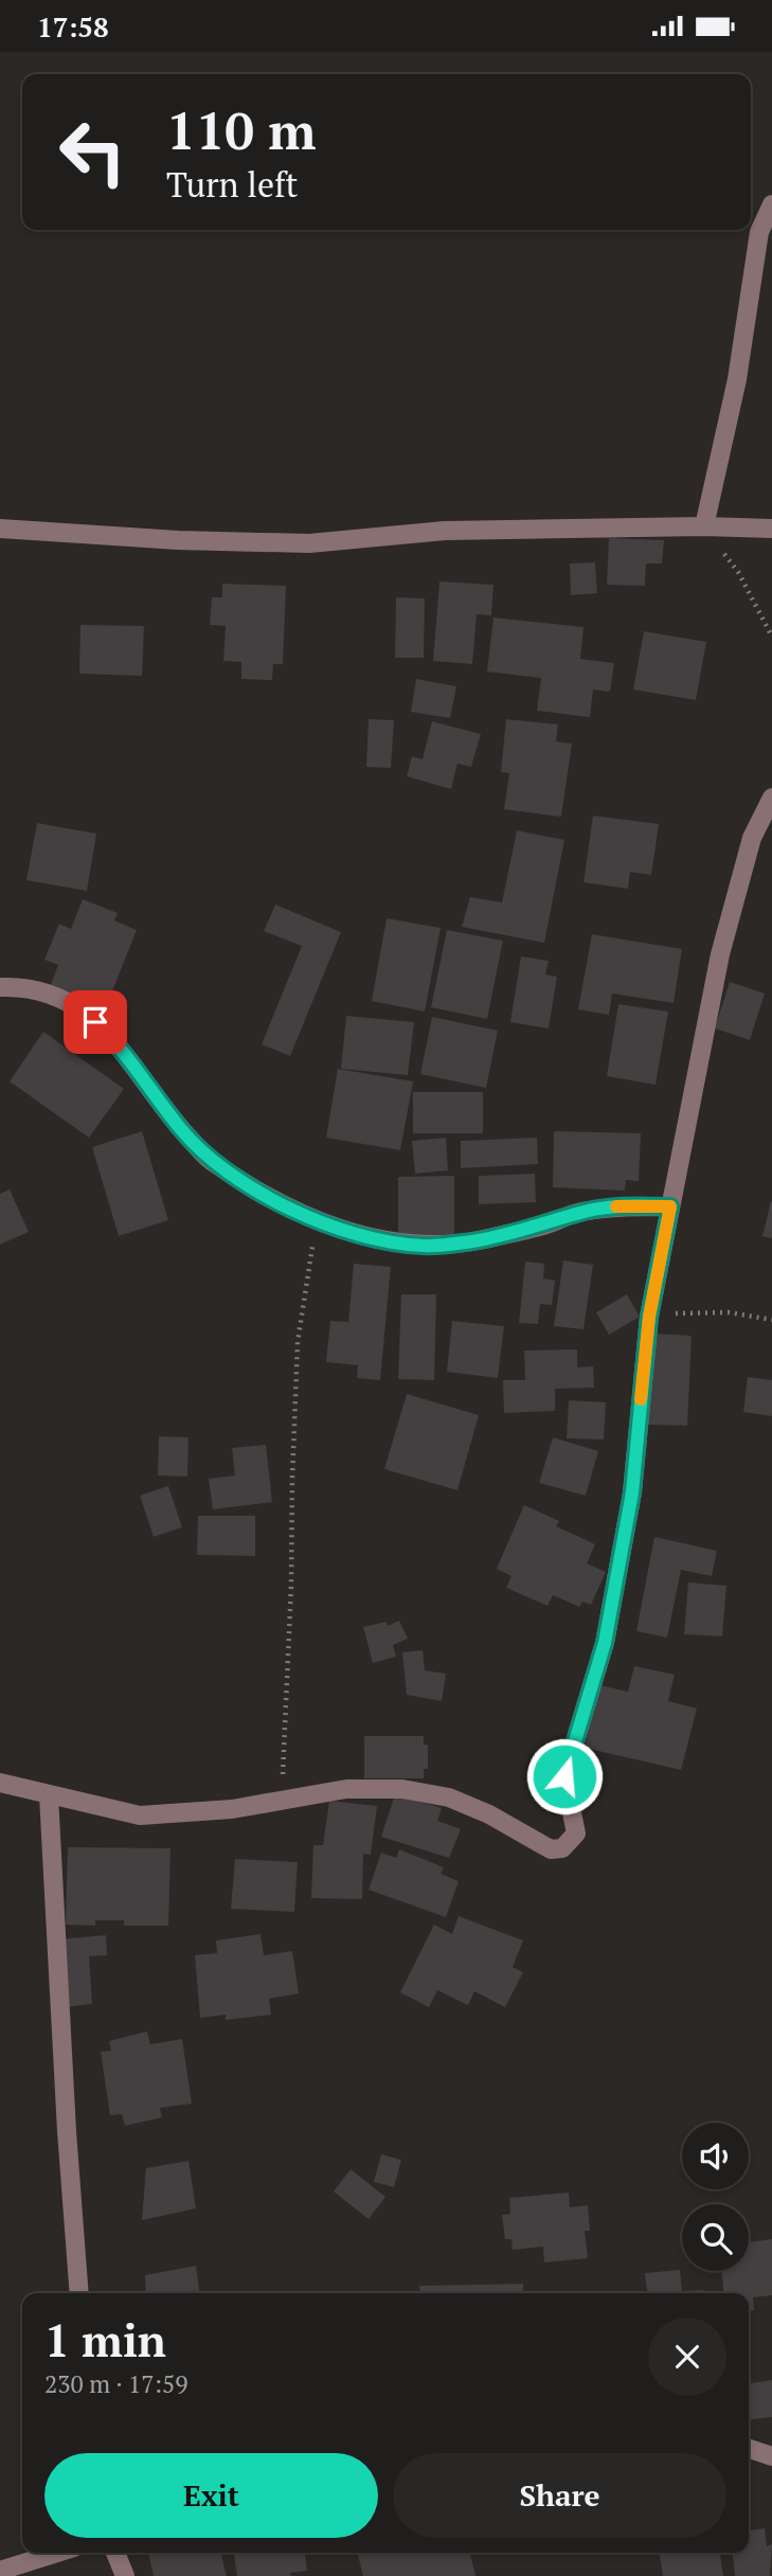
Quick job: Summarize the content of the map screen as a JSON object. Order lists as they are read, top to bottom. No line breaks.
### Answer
{"page":{"status":"17:58","turn":["110 m","Turn left"],"heading":["1 min","230 m · 17:59"],"buttons":["Exit","Share"]}}
